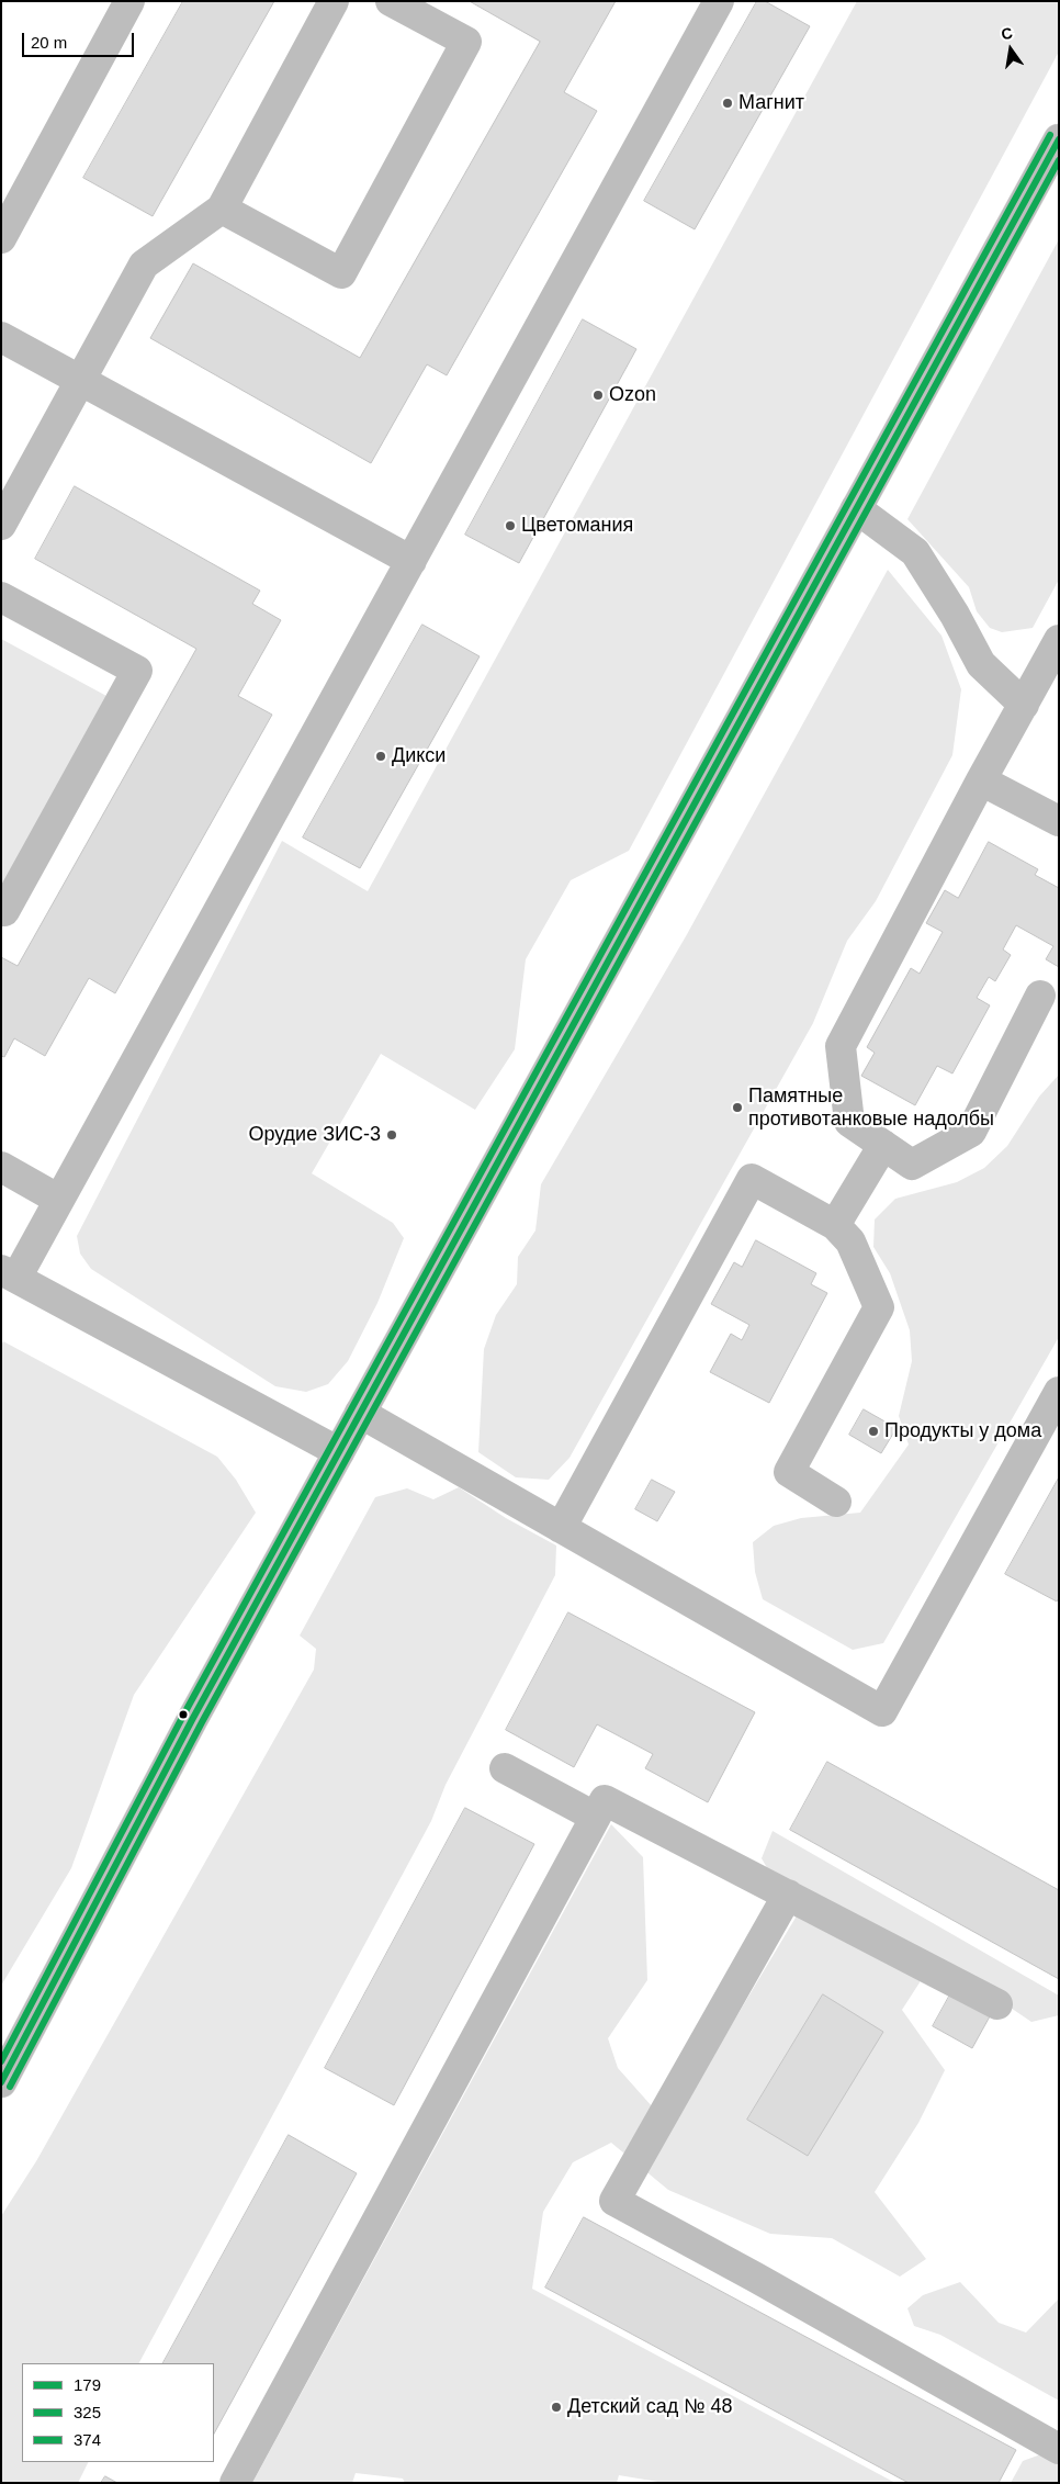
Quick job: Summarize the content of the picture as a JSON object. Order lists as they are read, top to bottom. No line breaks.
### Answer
{"places":["Магнит","Ozon","Цветомания","Дикси","Памятные противотанковые надолбы","Орудие ЗИС-3","Продукты у дома","Детский сад № 48"],"lines":["transit line 374","transit line 179","transit line 325"],"legend":["179","325","374"],"scale_bar":"20 m","north":"top"}
